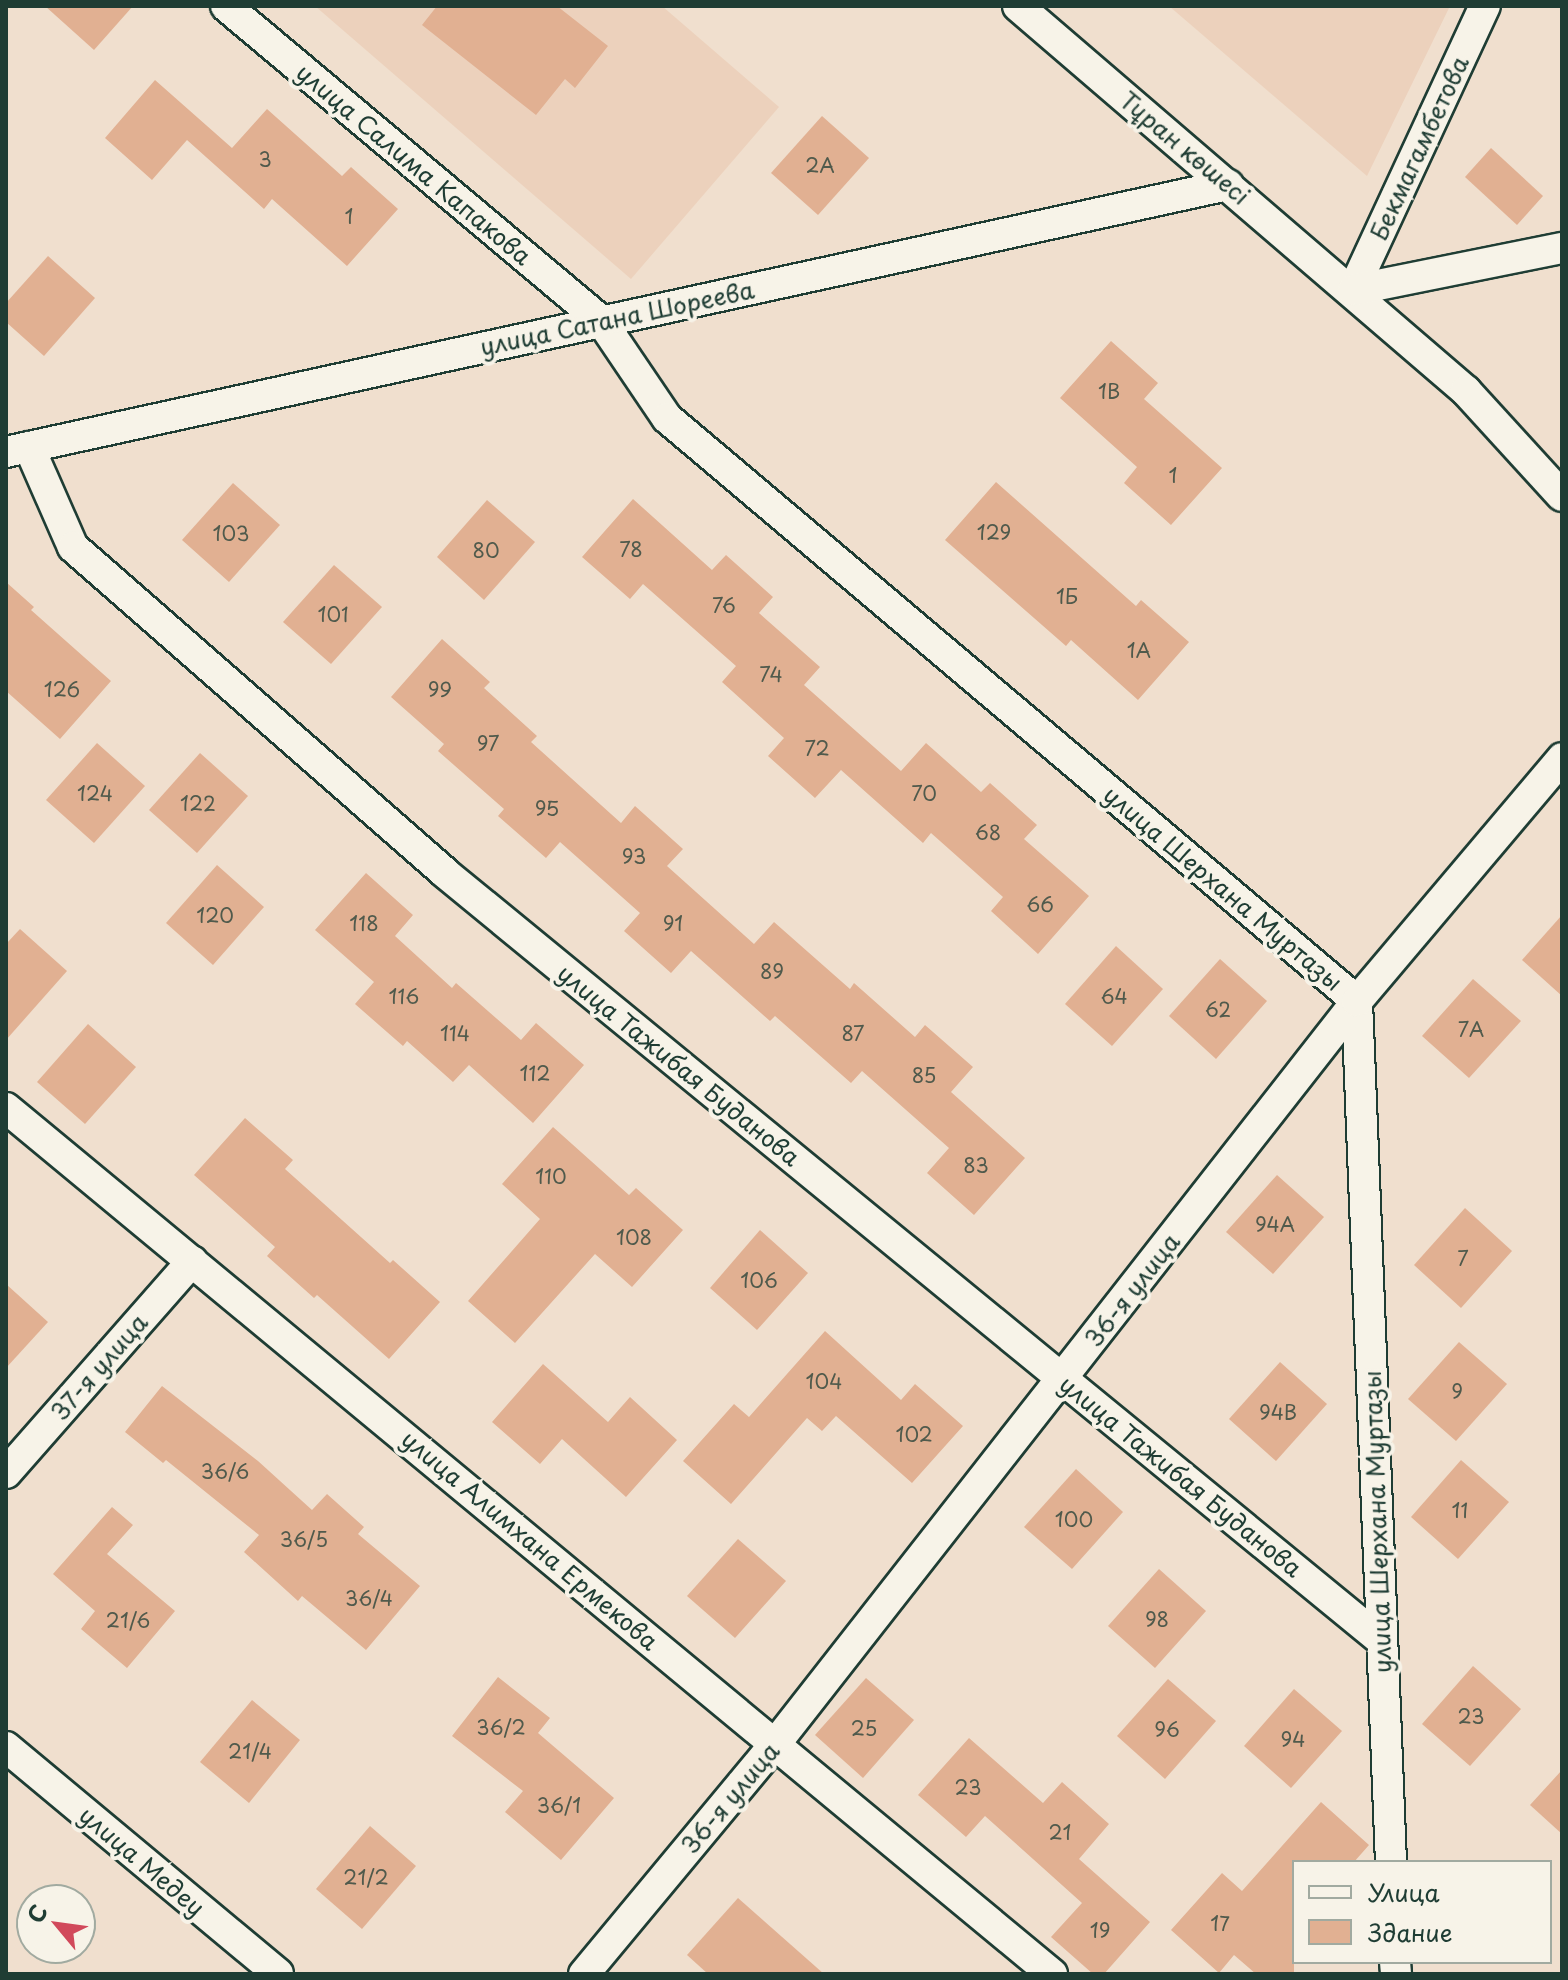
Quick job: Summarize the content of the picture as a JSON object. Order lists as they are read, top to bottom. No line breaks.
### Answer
{"streets":{"street":["Тұран көшесі","Бекмагамбетова","улица Салима Капакова","улица Сатана Шореева","улица Шерхана Муртазы","улица Тажибая Буданова","36-я улица","37-я улица","улица Алимхана Ермекова","улица Медеу"]},"crossings":[["Тұран көшесі","Бекмагамбетова"],["Тұран көшесі","улица Сатана Шореева"],["улица Салима Капакова","улица Сатана Шореева"],["улица Салима Капакова","улица Шерхана Муртазы"],["улица Сатана Шореева","улица Шерхана Муртазы"],["улица Сатана Шореева","улица Тажибая Буданова"],["улица Шерхана Муртазы","улица Тажибая Буданова"],["улица Шерхана Муртазы","36-я улица"],["улица Тажибая Буданова","36-я улица"],["36-я улица","улица Алимхана Ермекова"],["37-я улица","улица Алимхана Ермекова"]],"house_numbers":["3","2А","1","1В","1","129","103","78","80","1Б","76","101","1А","74","126","99","97","72","124","70","122","95","68","93","66","120","118","91","89","116","64","62","7А","114","87","112","85","83","110","94А","108","7","106","104","9","94В","102","36/6","11","100","36/5","36/4","98","21/6","23","36/2","25","96","94","21/4","23","36/1","21","21/2","17","19"],"legend":["Улица","Здание"],"north":"top left"}
